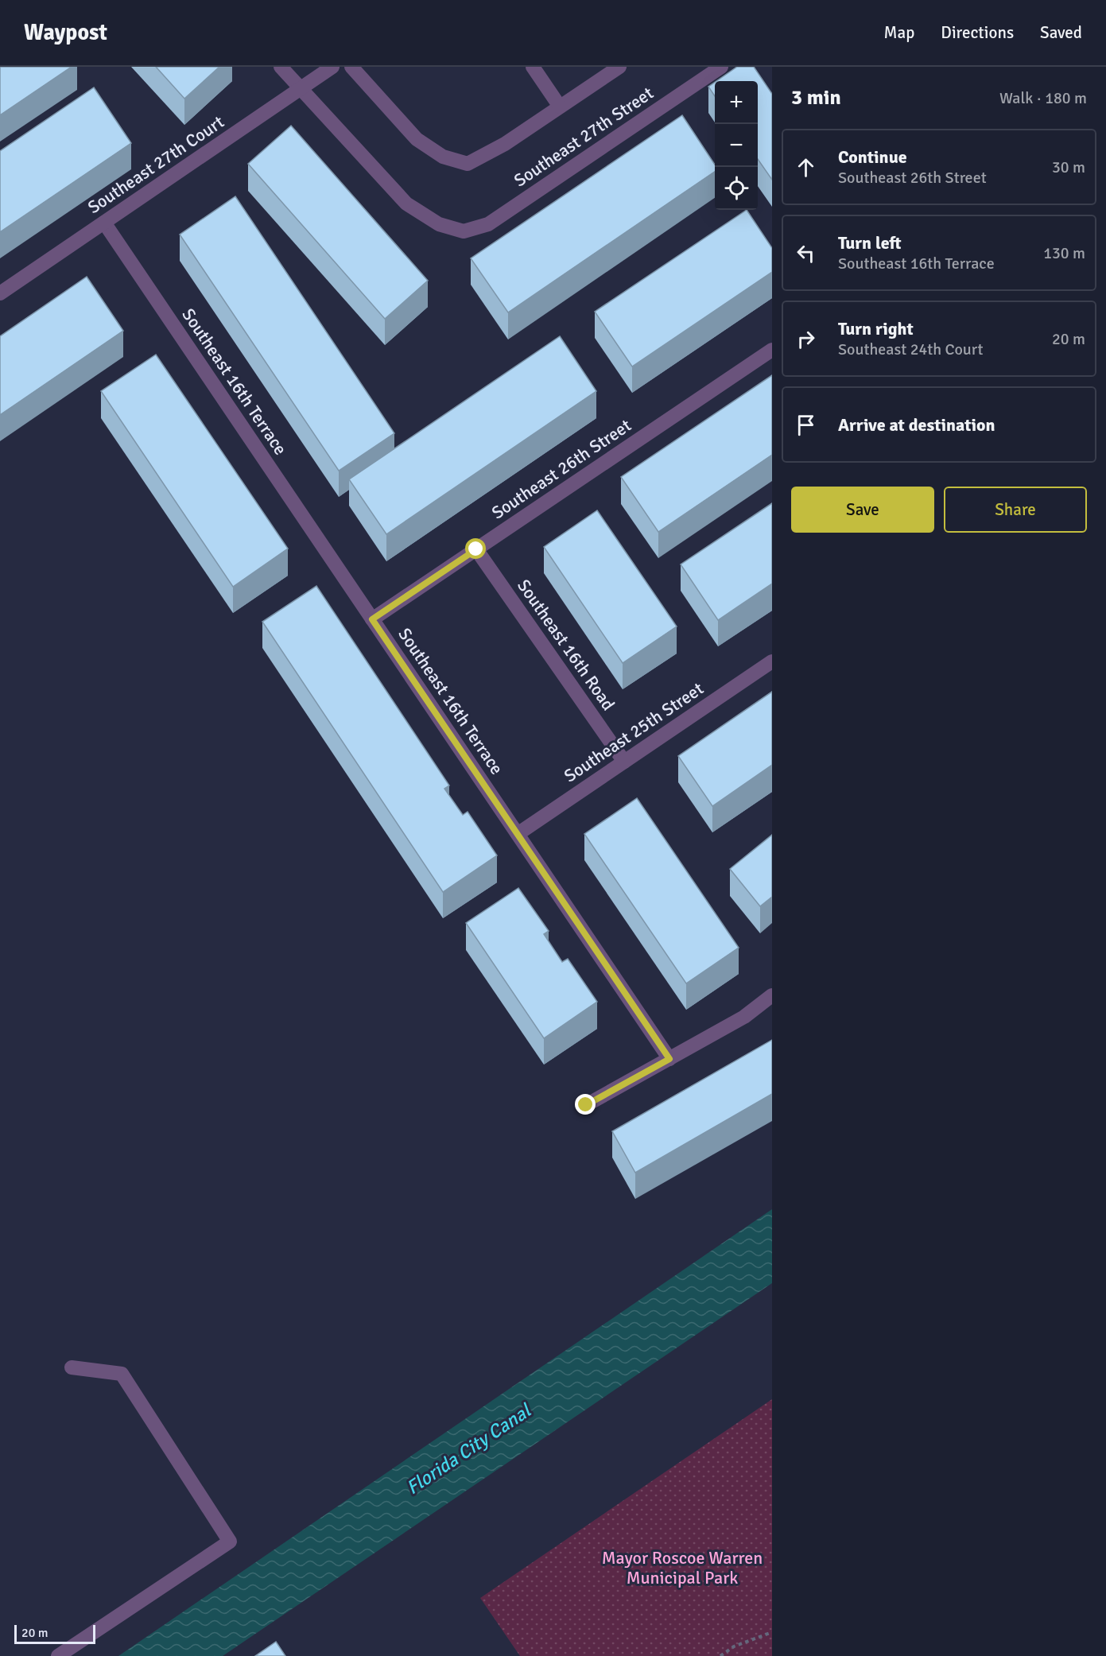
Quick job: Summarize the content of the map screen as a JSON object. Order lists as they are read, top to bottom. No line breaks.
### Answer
{"streets":{"street":["Southeast 27th Street","Southeast 27th Court","Southeast 16th Terrace","Southeast 26th Street","Southeast 16th Road","Southeast 25th Street"]},"crossings":[["Southeast 27th Street","Southeast 27th Court"],["Southeast 27th Court","Southeast 16th Terrace"],["Southeast 16th Terrace","Southeast 26th Street"],["Southeast 16th Terrace","Southeast 25th Street"],["Southeast 26th Street","Southeast 16th Road"],["Southeast 16th Road","Southeast 25th Street"]],"water":["Florida City Canal"],"parks":["Mayor Roscoe Warren Municipal Park"],"scale_bar":"20 m","page":{"header":"Waypost","nav":["Map","Directions","Saved"],"heading":["3 min","Walk · 180 m"],"map_buttons":["+","−"],"list":[["Continue","Southeast 26th Street","30 m"],["Turn left","Southeast 16th Terrace","130 m"],["Turn right","Southeast 24th Court","20 m"],"Arrive at destination"],"buttons":["Save","Share"],"scale":"20 m"}}
